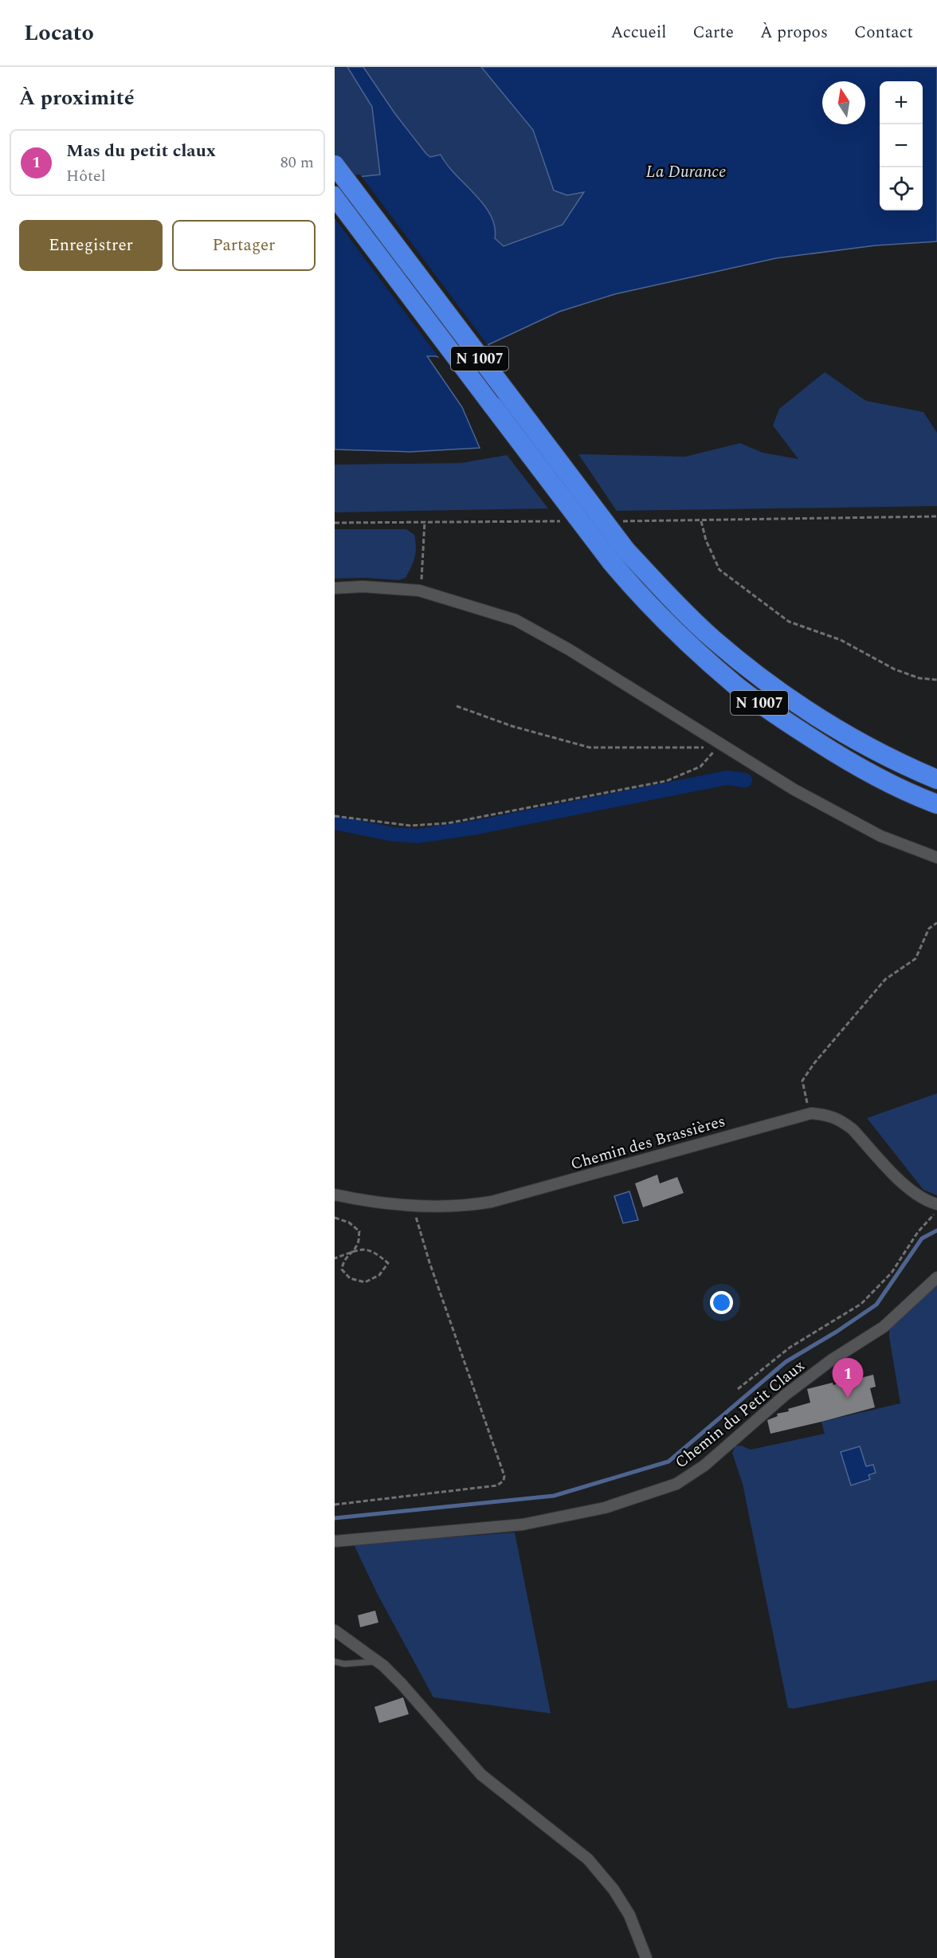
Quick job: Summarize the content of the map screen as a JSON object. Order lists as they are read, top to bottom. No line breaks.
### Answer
{"streets":{"highway":["N 1007"],"street":["Chemin des Brassières","Chemin du Petit Claux"]},"water":["La Durance"],"north":"top","page":{"header":"Locato","nav":["Accueil","Carte","À propos","Contact"],"heading":"À proximité","map_buttons":["+","−"],"list":[{"mark":"1","name":"Mas du petit claux","note":"Hôtel","value":"80 m"}],"buttons":["Enregistrer","Partager"],"pins":"1"}}
